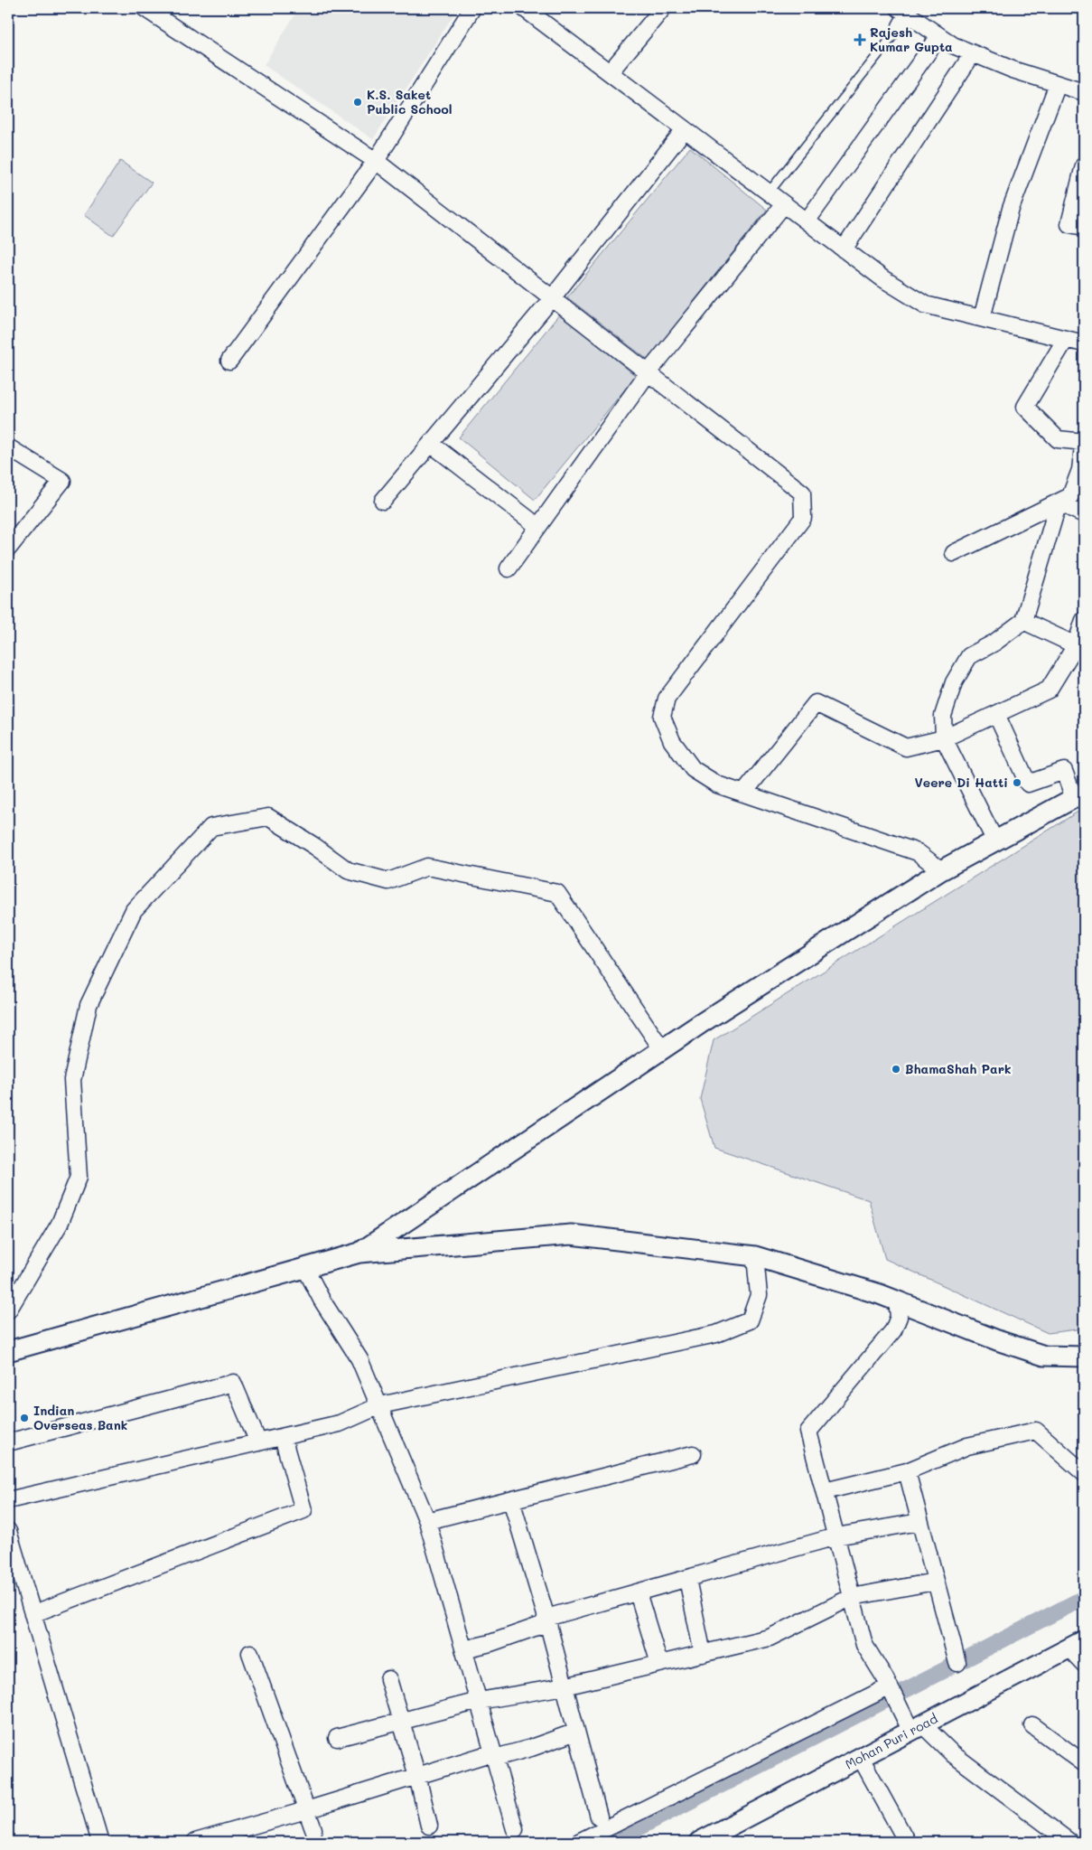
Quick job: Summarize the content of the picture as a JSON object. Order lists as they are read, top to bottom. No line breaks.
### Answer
{"streets":{"street":["Mohan Puri road"]},"places":{"health":["Rajesh Kumar Gupta"],"other":["K.S. Saket Public School","Veere Di Hatti","BhamaShah Park","Indian Overseas Bank"]}}
